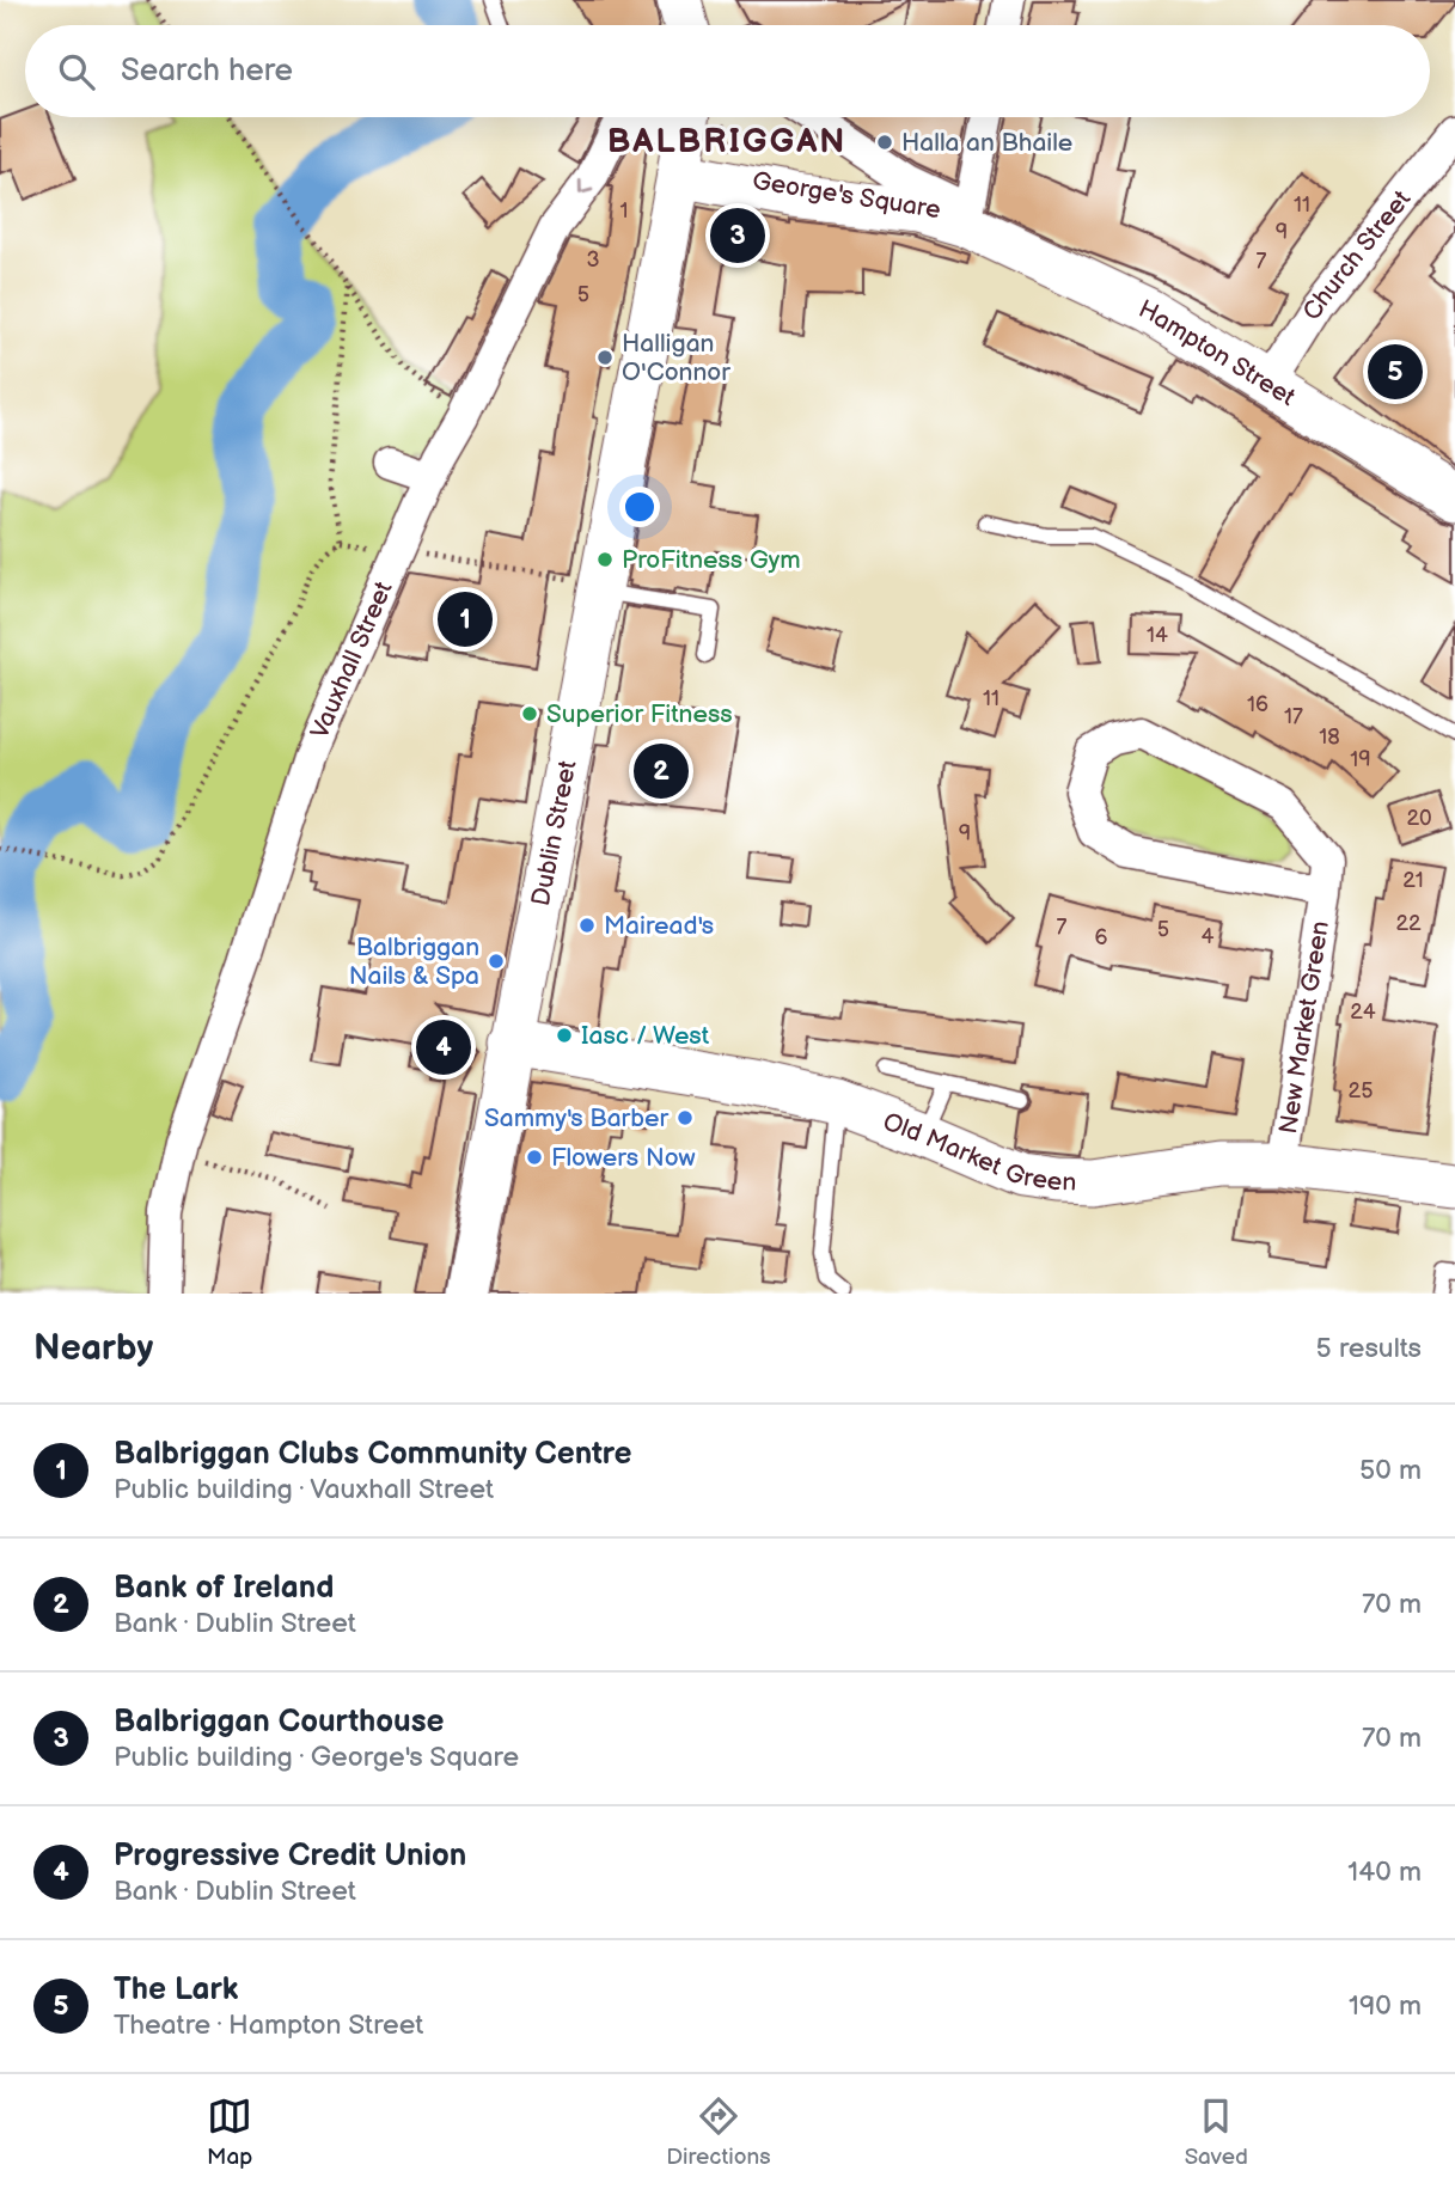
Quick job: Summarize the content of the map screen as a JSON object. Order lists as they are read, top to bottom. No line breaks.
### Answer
{"streets":{"main road":["George's Square","Hampton Street","Dublin Street","Old Market Green"],"street":["Church Street","Vauxhall Street","New Market Green"]},"crossings":[["George's Square","Hampton Street"],["George's Square","Dublin Street"],["Church Street","Hampton Street"],["Dublin Street","Old Market Green"],["New Market Green","Old Market Green"]],"districts":["BALBRIGGAN"],"places":["Halla an Bhaile","Halligan O'Connor","ProFitness Gym","Superior Fitness","Mairead's","Balbriggan Nails & Spa","Iasc / West","Sammy's Barber","Flowers Now"],"house_numbers":["11","1","9","3","7","5","14","11","16","17","18","19","20","9","21","22","7","5","4","6","24","25"],"page":{"search":"Search here","pins":["3","5","1","2","4"],"heading":["Nearby","5 results"],"list":[{"mark":"1","name":"Balbriggan Clubs Community Centre","note":"Public building · Vauxhall Street","value":"50 m"},{"mark":"2","name":"Bank of Ireland","note":"Bank · Dublin Street","value":"70 m"},{"mark":"3","name":"Balbriggan Courthouse","note":"Public building · George's Square","value":"70 m"},{"mark":"4","name":"Progressive Credit Union","note":"Bank · Dublin Street","value":"140 m"},{"mark":"5","name":"The Lark","note":"Theatre · Hampton Street","value":"190 m"}],"nav":["Map","Directions","Saved"]}}
